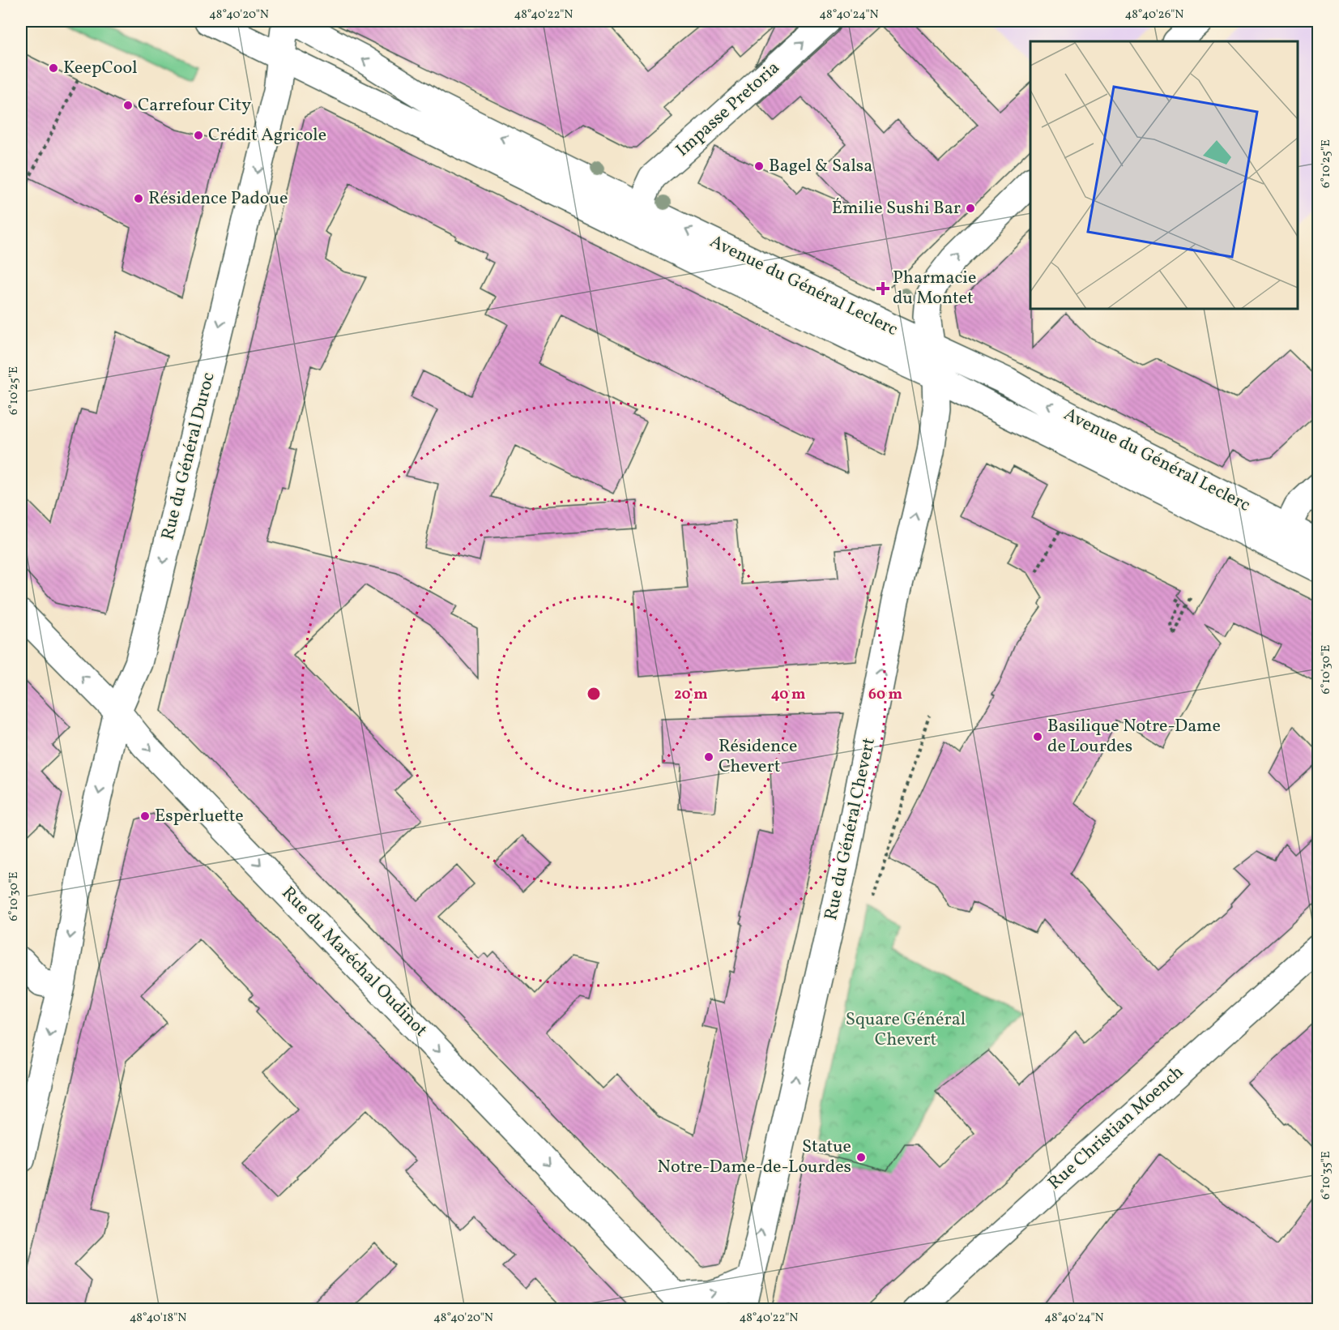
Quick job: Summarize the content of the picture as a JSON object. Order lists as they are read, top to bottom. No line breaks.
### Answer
{"streets":{"street":["Impasse Pretoria","Avenue du Général Leclerc","Rue du Général Duroc","Rue du Général Chevert","Rue du Maréchal Oudinot","Rue Christian Moench"]},"crossings":[["Impasse Pretoria","Avenue du Général Leclerc"],["Avenue du Général Leclerc","Rue du Général Chevert"],["Rue du Général Duroc","Rue du Maréchal Oudinot"]],"one_way":["Impasse Pretoria","Rue du Général Duroc","Rue du Général Chevert"],"parks":["Square Général Chevert"],"places":{"other":["KeepCool","Carrefour City","Crédit Agricole","Bagel & Salsa","Résidence Padoue","Émilie Sushi Bar","Basilique Notre-Dame de Lourdes","Résidence Chevert","Esperluette","Statue Notre-Dame-de-Lourdes"],"health":["Pharmacie du Montet"]},"coordinates":["48°40'20\"N","48°40'22\"N","48°40'24\"N","48°40'26\"N","6°10'25\"E","6°10'30\"E","6°10'35\"E","48°40'18\"N"],"rings":["20 m","40 m","60 m"]}
